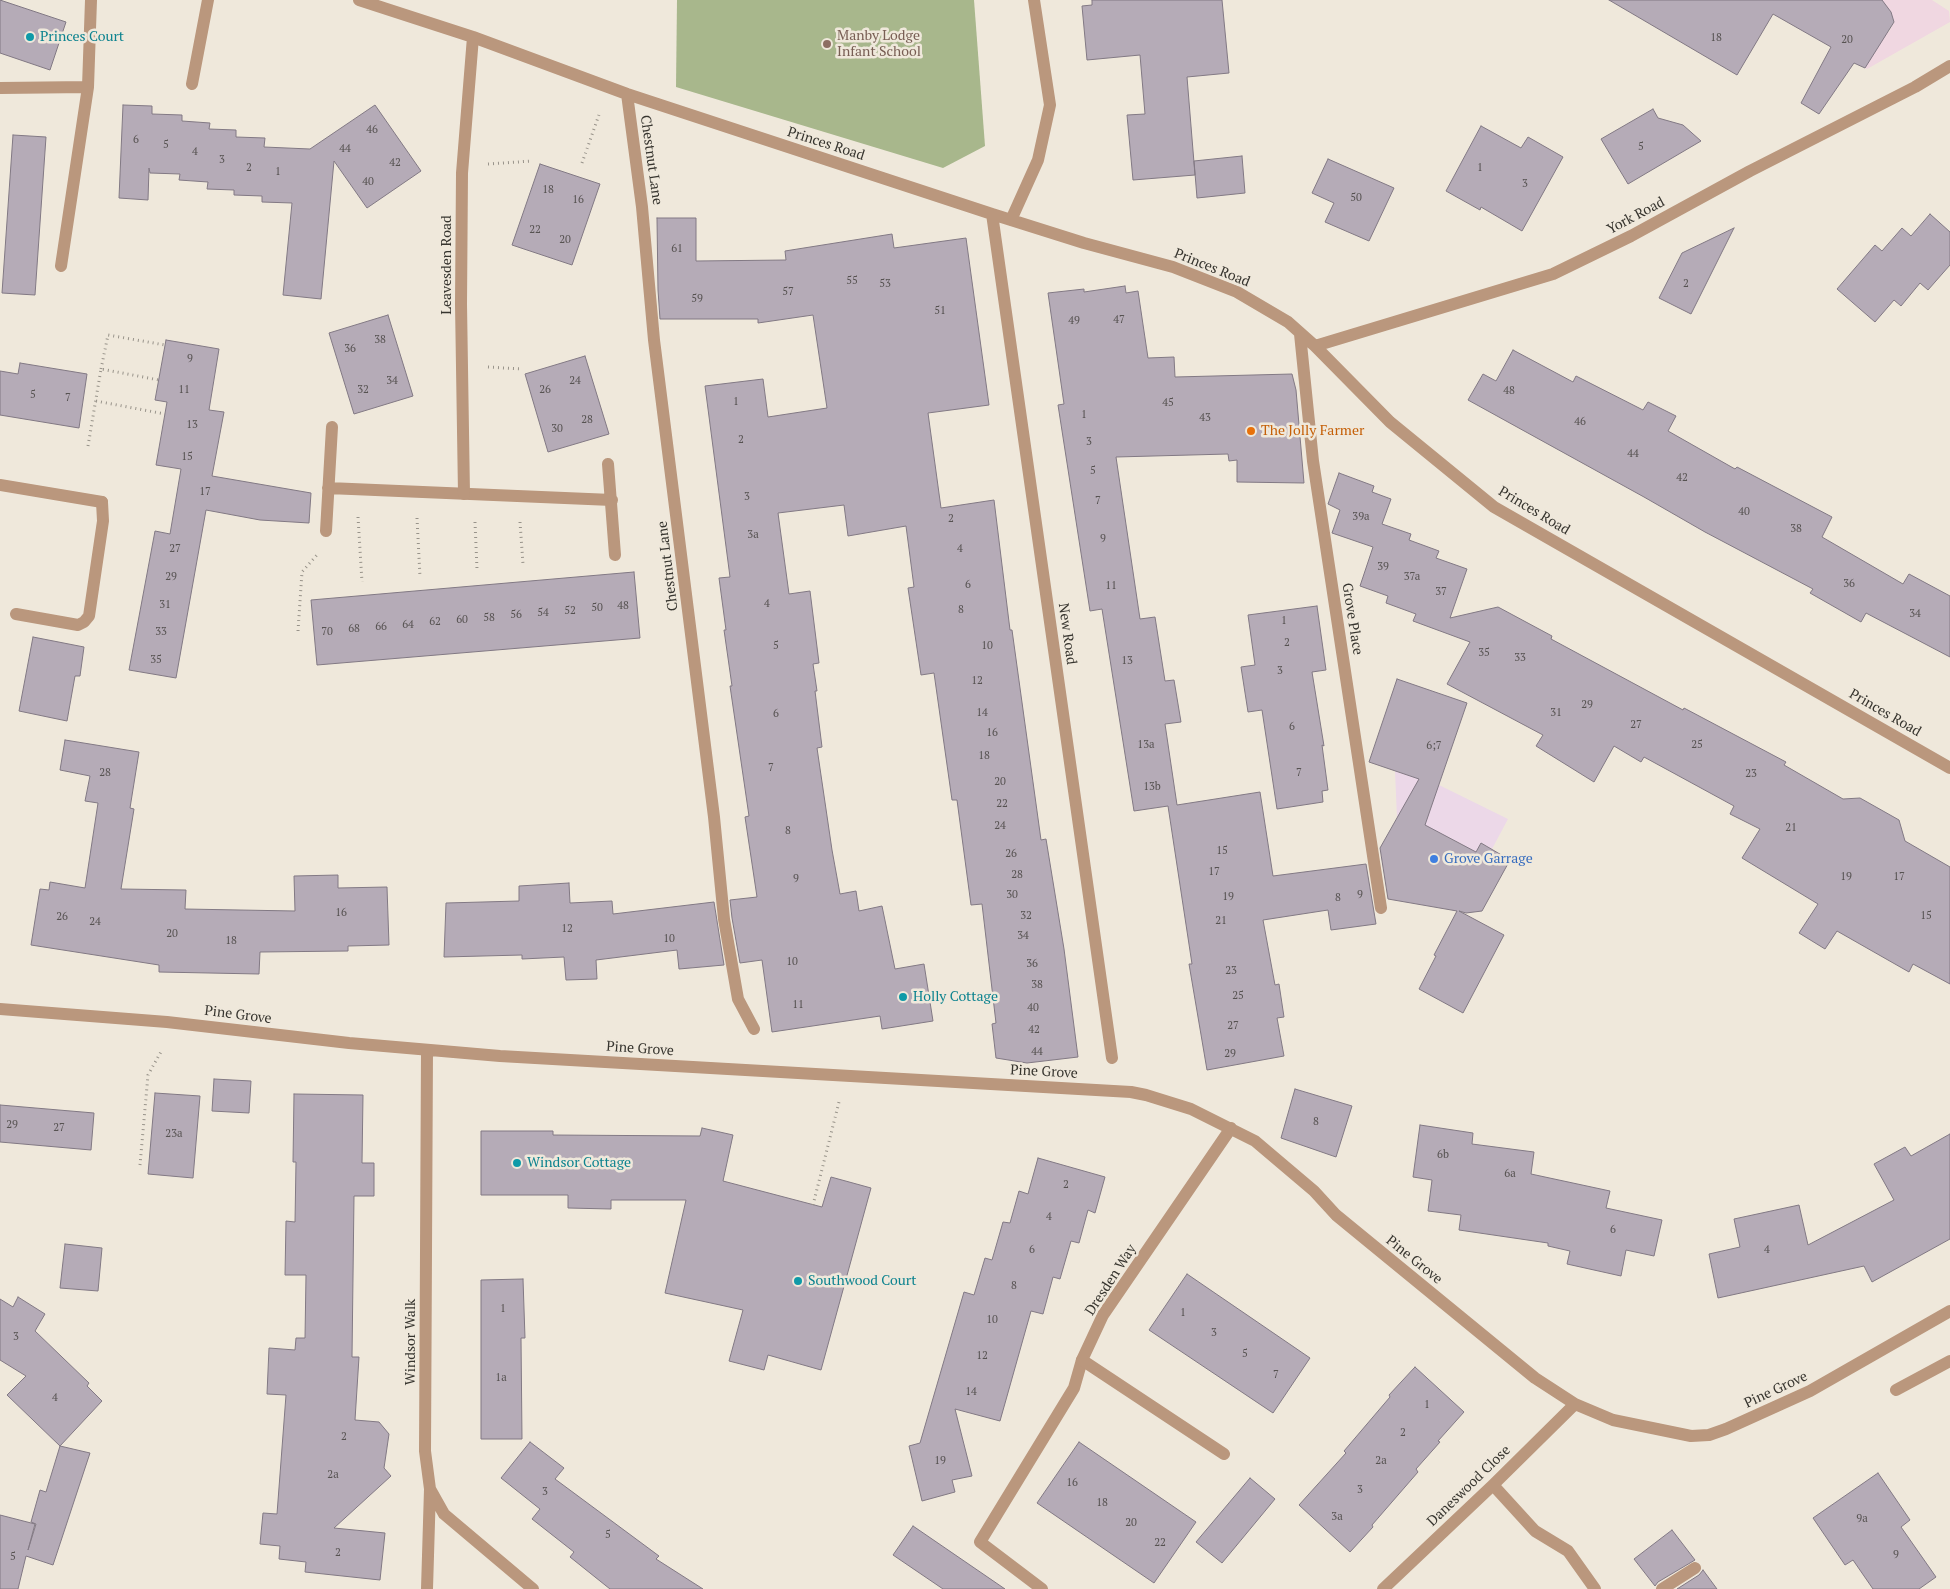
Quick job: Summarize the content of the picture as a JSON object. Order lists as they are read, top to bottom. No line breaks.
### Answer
{"streets":{"street":["Princes Road","Chestnut Lane","York Road","Leavesden Road","Grove Place","New Road","Pine Grove","Dresden Way","Windsor Walk","Daneswood Close"]},"crossings":[["Princes Road","Chestnut Lane"],["Princes Road","York Road"],["Princes Road","Leavesden Road"],["Princes Road","Grove Place"],["Princes Road","New Road"],["Pine Grove","Dresden Way"],["Pine Grove","Windsor Walk"],["Pine Grove","Daneswood Close"]],"places":["Princes Court","Manby Lodge Infant School","The Jolly Farmer","Grove Garrage","Holly Cottage","Windsor Cottage","Southwood Court"],"house_numbers":["18","20","46","6","5","5","44","4","3","42","2","1","1","40","3","18","50","16","22","20","61","55","53","2","57","59","51","47","49","38","36","9","34","24","11","32","26","48","5","7","1","45","1","43","28","46","13","30","2","3","44","15","5","42","17","3","7","40","39a","2","38","3a","9","27","4","39","29","37a","36","6","11","37","4","31","48","50","8","52","54","34","56","58","60","1","62","64","66","68","33","70","2","5","10","35","33","35","13","3","12","29","14","31","6","27","6","16","13a","25","6;7","18","7","28","7","23","20","13b","22","24","21","8","15","26","17","28","19","17","9","30","9","19","8","16","32","15","26","21","24","12","20","34","10","18","10","36","23","38","25","11","40","27","42","44","29","8","29","27","23a","6b","6a","2","4","6","6","4","8","1","1","10","3","3","5","12","7","1a","14","4","1","2","2","19","2a","2a","16","3","3","18","3a","9a","20","5","22","2","9","5"]}
